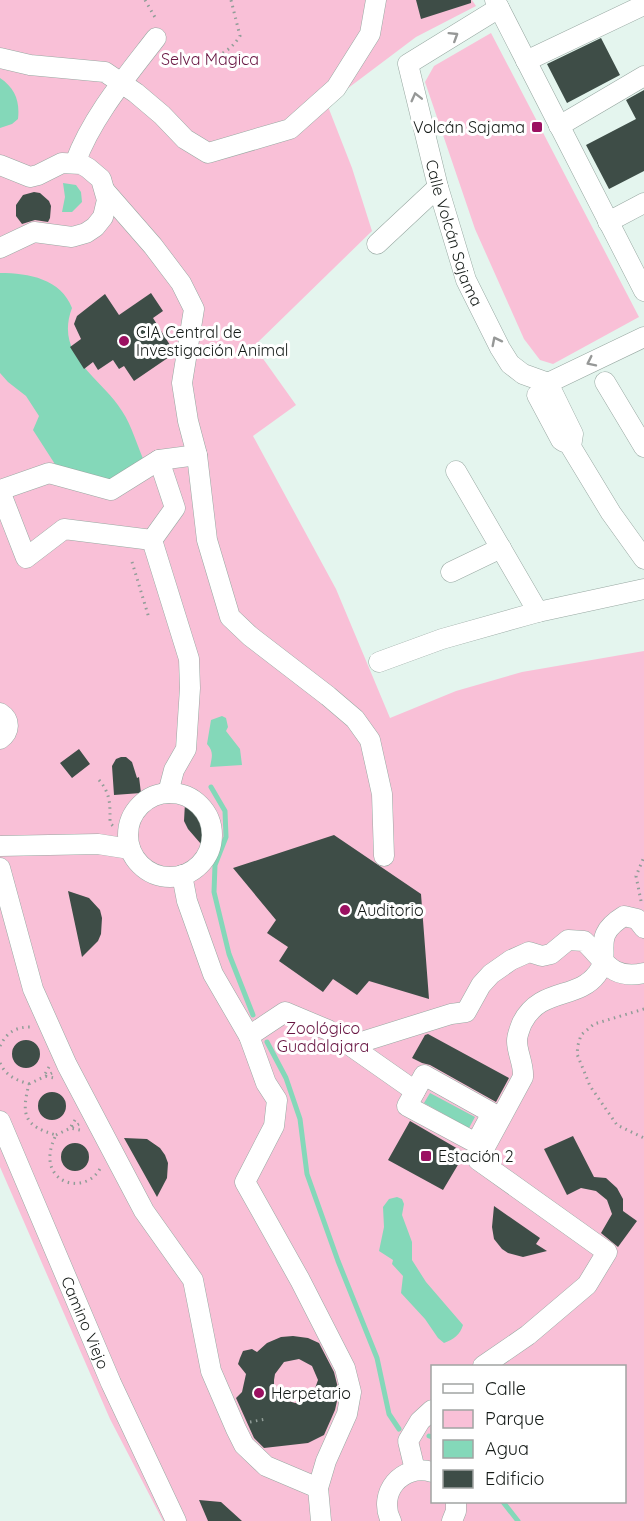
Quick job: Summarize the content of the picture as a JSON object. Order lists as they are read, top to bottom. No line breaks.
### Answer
{"streets":{"street":["Calle Volcán Sajama","Camino Viejo"]},"parks":["Selva Magica","Zoológico Guadalajara"],"places":{"transit":["Volcán Sajama","Estación 2"],"other":["CIA Central de Investigación Animal","Auditorio","Herpetario"]},"legend":["Calle","Parque","Agua","Edificio"]}
